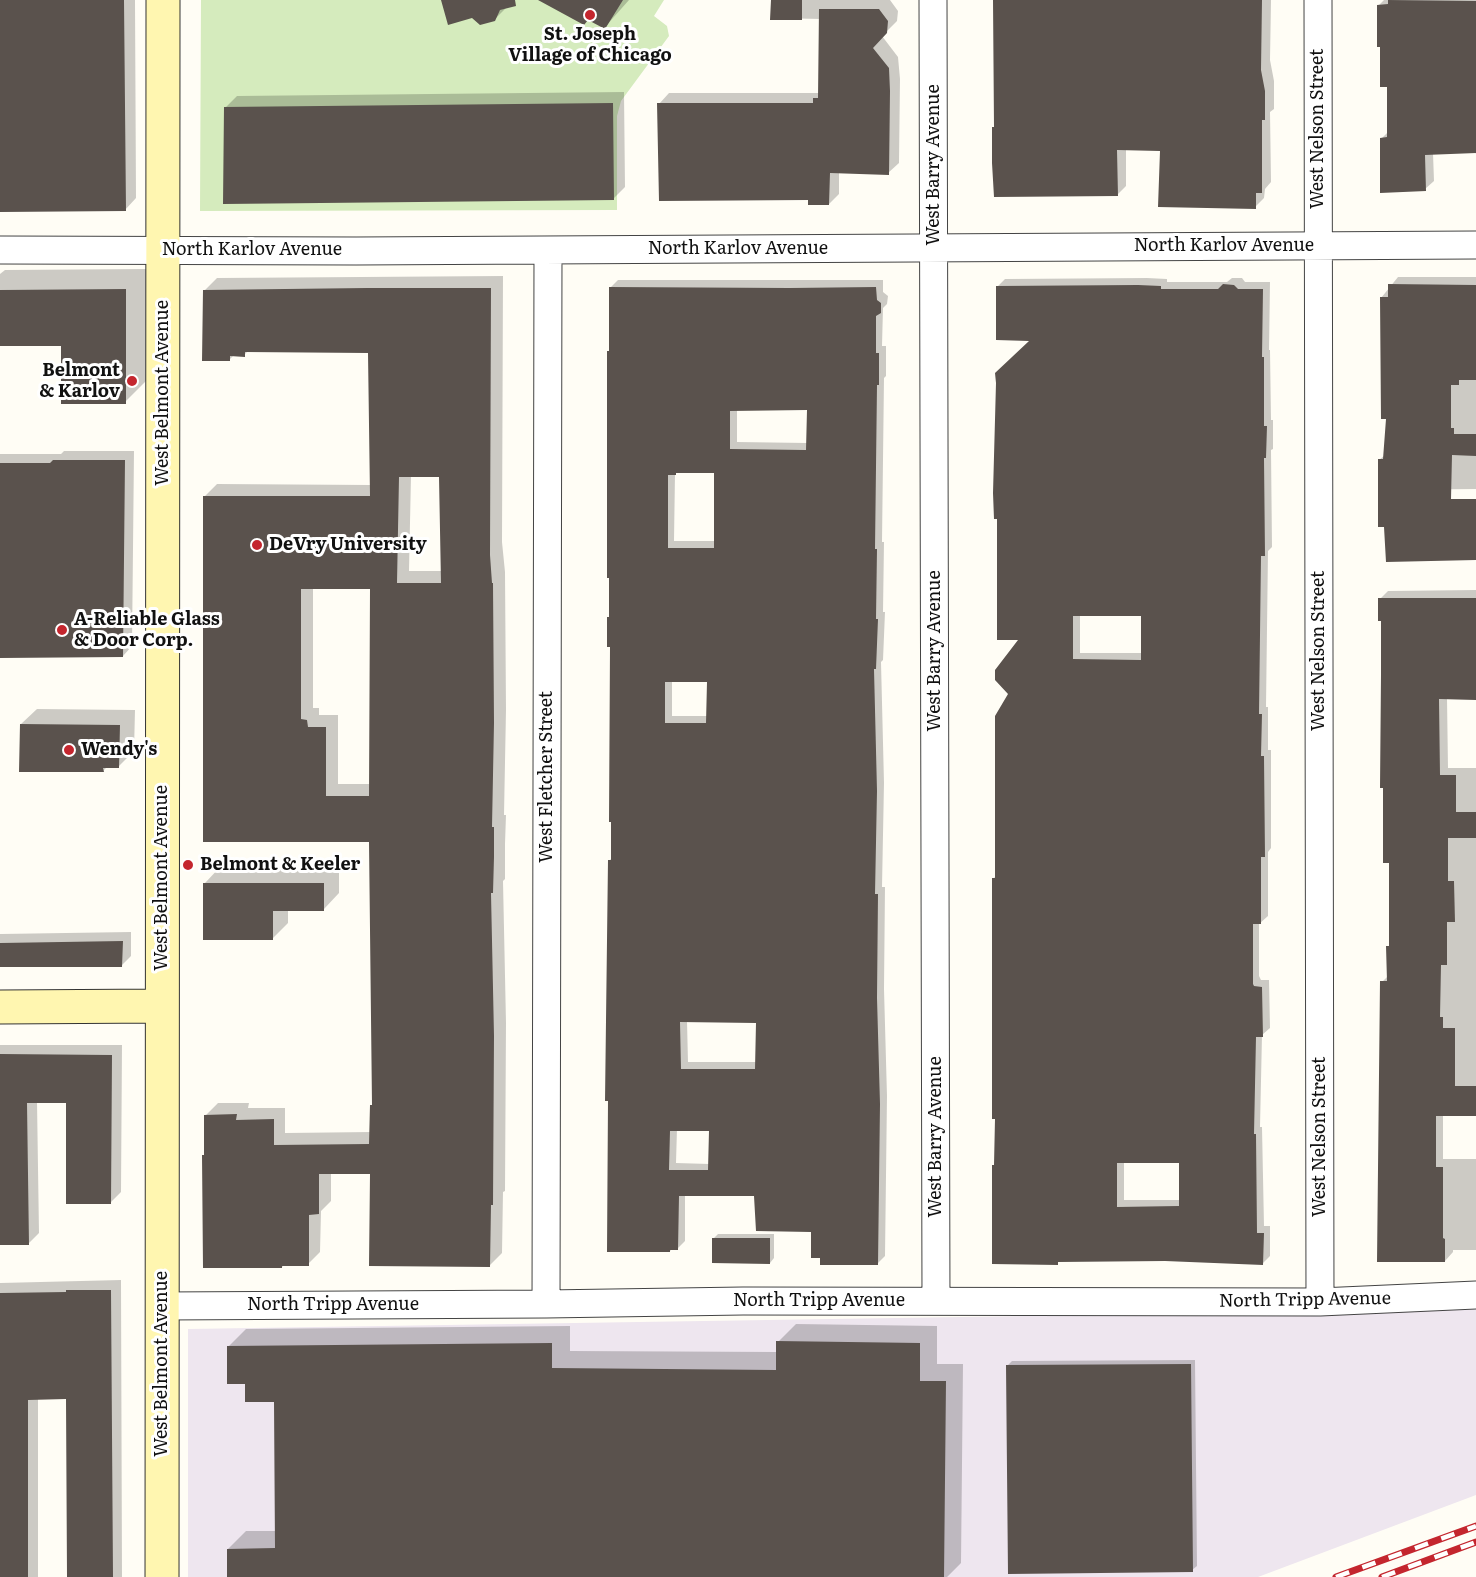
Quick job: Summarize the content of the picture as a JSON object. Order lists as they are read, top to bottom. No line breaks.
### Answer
{"streets":{"main road":["West Belmont Avenue"],"street":["West Nelson Street","West Barry Avenue","North Karlov Avenue","West Fletcher Street","North Tripp Avenue"]},"crossings":[["West Nelson Street","North Karlov Avenue"],["West Nelson Street","North Tripp Avenue"],["West Barry Avenue","North Karlov Avenue"],["West Barry Avenue","North Tripp Avenue"],["North Karlov Avenue","West Belmont Avenue"],["North Karlov Avenue","West Fletcher Street"],["West Belmont Avenue","North Tripp Avenue"],["West Fletcher Street","North Tripp Avenue"]],"places":["St. Joseph Village of Chicago","Belmont & Karlov","DeVry University","A-Reliable Glass & Door Corp.","Wendy's","Belmont & Keeler"]}
